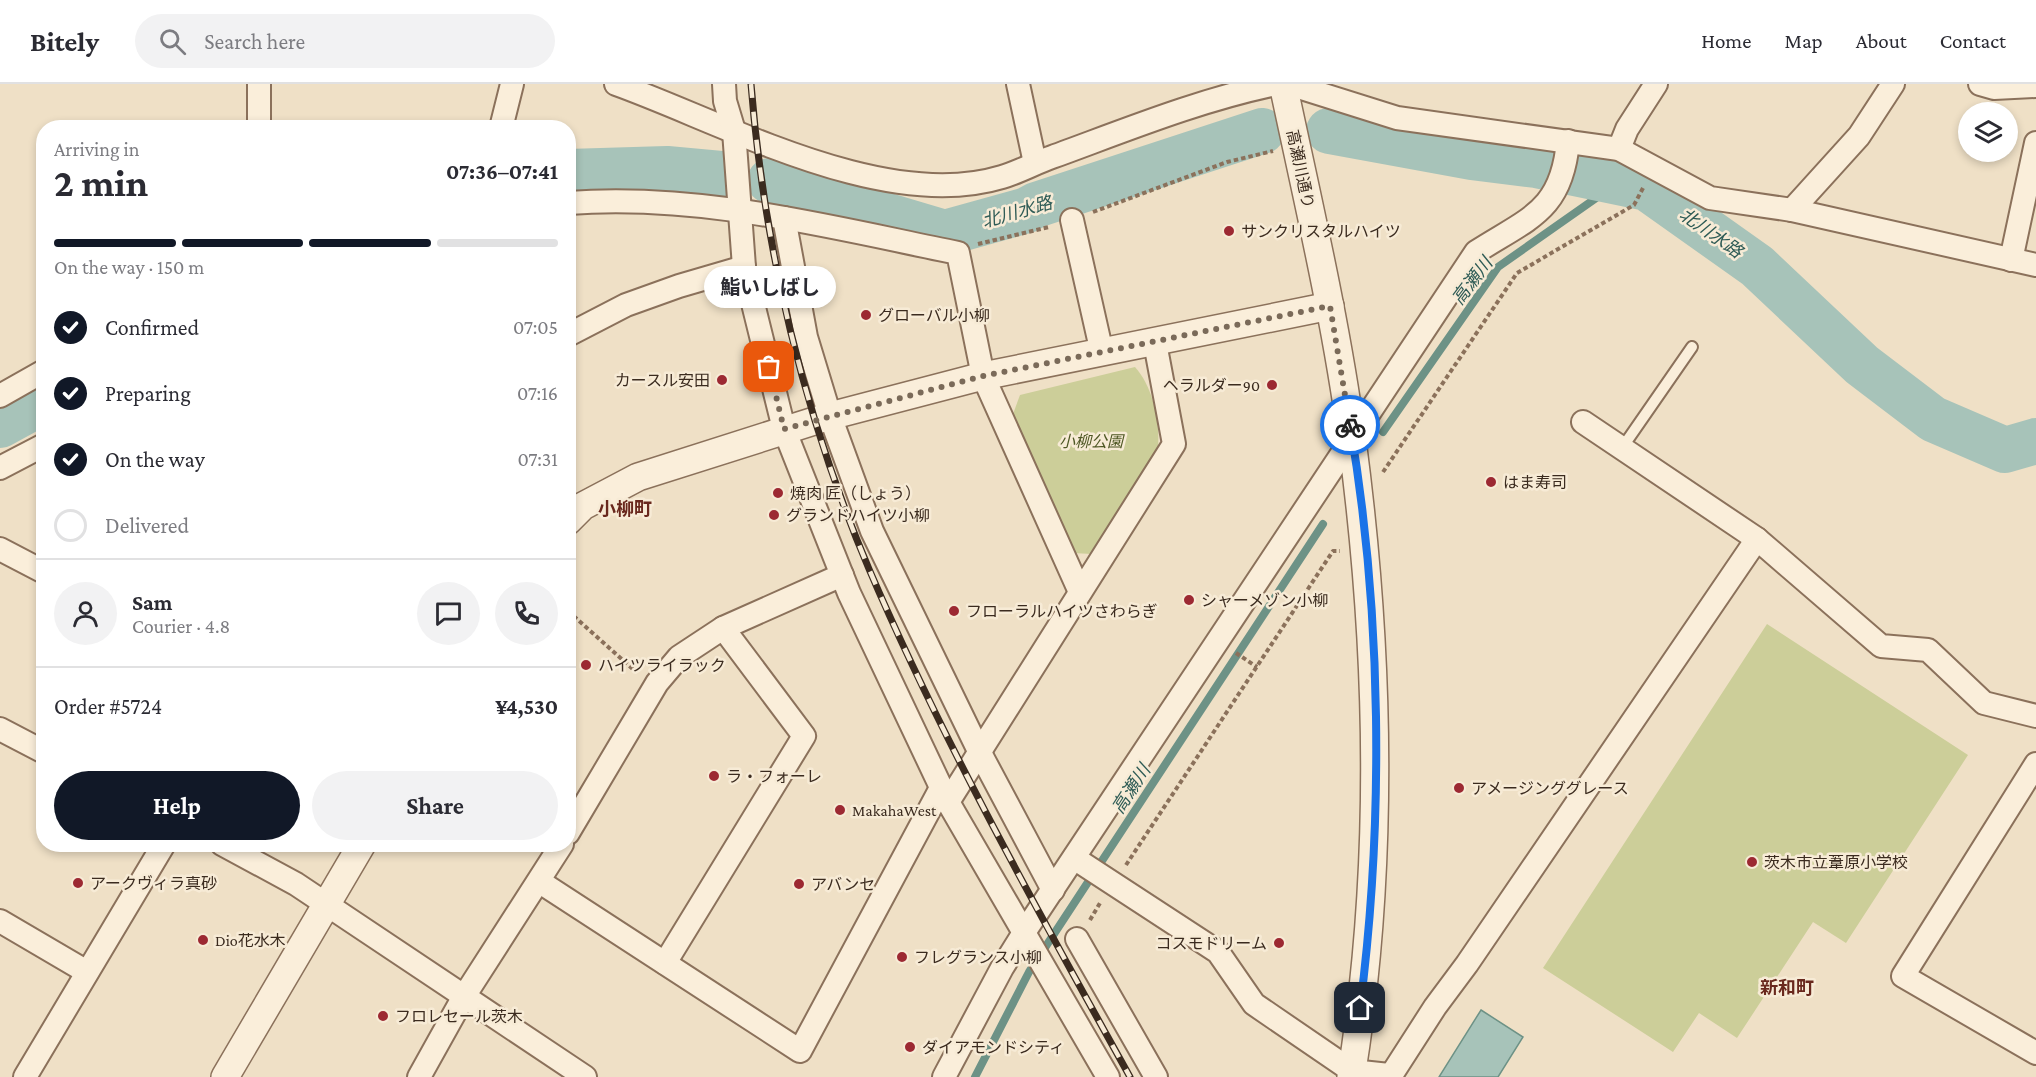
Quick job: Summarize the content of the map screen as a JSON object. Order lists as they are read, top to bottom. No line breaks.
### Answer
{"streets":{"street":["高瀬川通り"]},"districts":["小柳町","新和町"],"water":["北川水路","高瀬川"],"parks":["小柳公園"],"places":["サンクリスタルハイツ","グローバル小柳","鮨いしばし","カースル安田","ヘラルダー90","はま寿司","焼肉 匠（しょう）","グランドハイツ小柳","シャーメゾン小柳","フローラルハイツさわらぎ","ハイツライラック","ラ・フォーレ","アメージンググレース","MakahaWest","茨木市立葦原小学校","アークヴィラ真砂","アバンセ","Dio花水木","コスモドリーム","フレグランス小柳","フロレセール茨木","ダイアモンドシティ"],"page":{"header":"Bitely","search":"Search here","nav":["Home","Map","About","Contact"],"heading":["2 min","Arriving in","07:36–07:41"],"panel":["Sam","Courier · 4.8","Order #5724","¥4,530"],"bar":"On the way · 150 m","bubble":"鮨いしばし","list":[["Confirmed","07:05"],["Preparing","07:16"],["On the way","07:31"],"Delivered"],"buttons":["Help","Share"]}}
